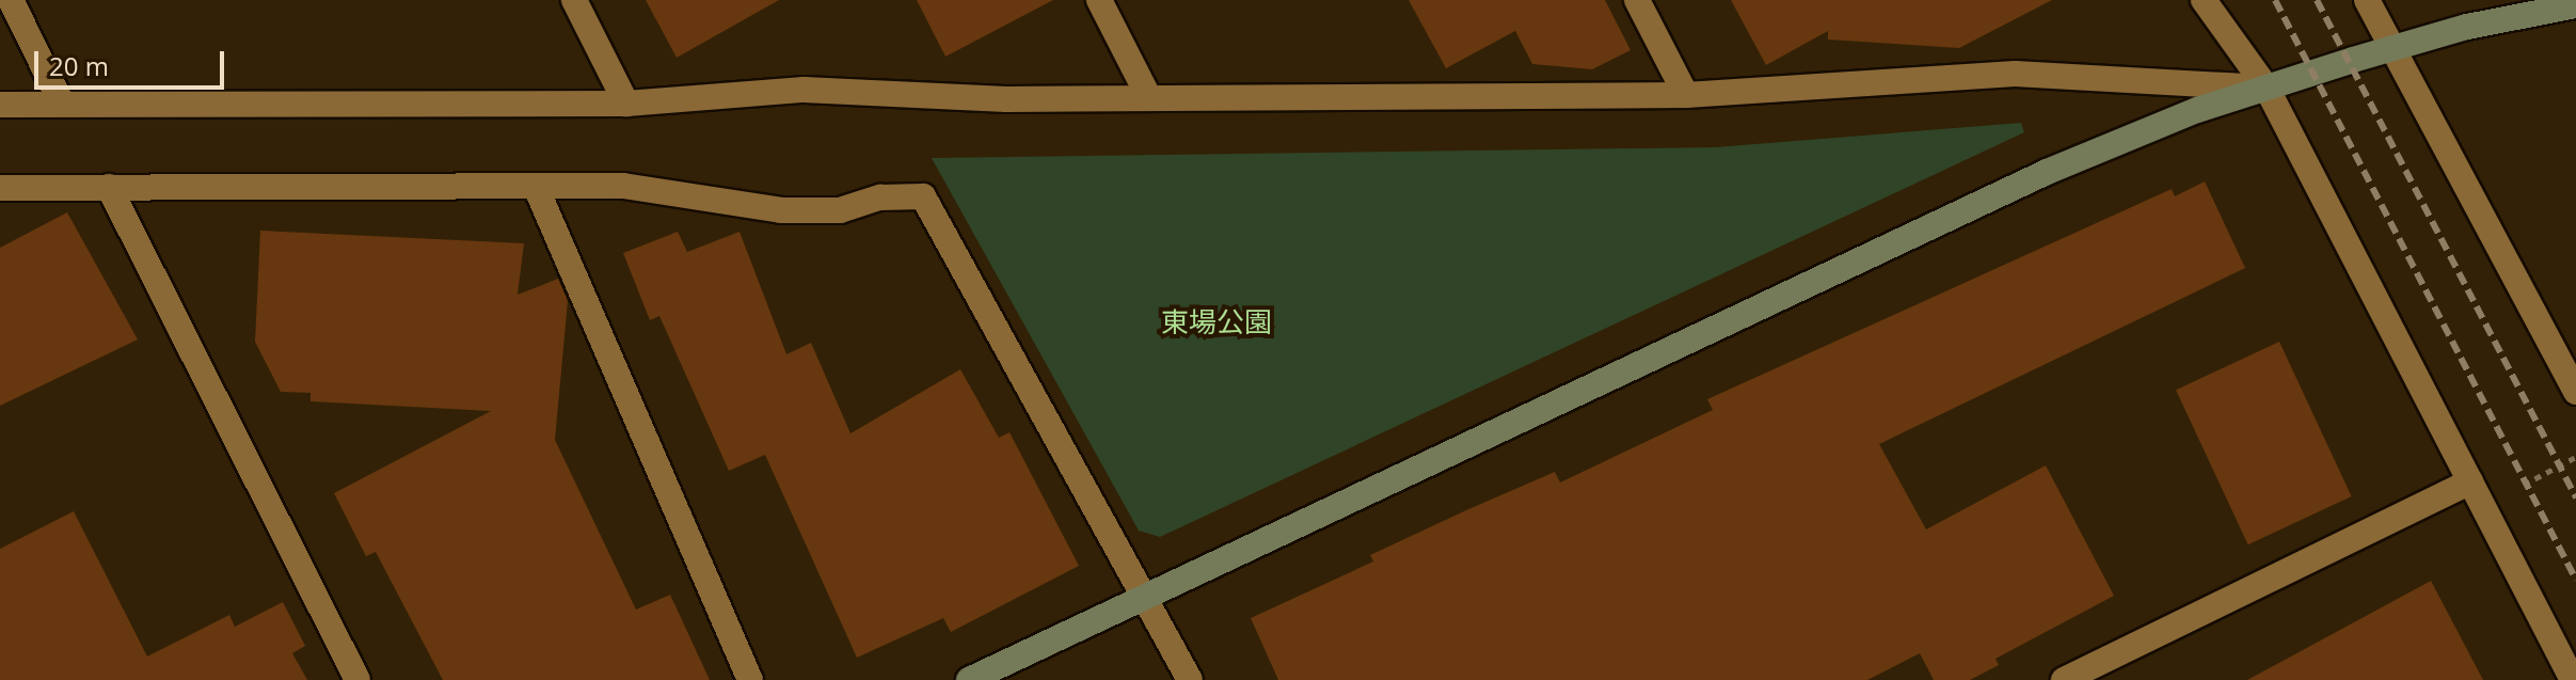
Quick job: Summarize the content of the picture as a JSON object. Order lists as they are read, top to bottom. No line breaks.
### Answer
{"parks":["東場公園"],"scale_bar":"20 m"}
